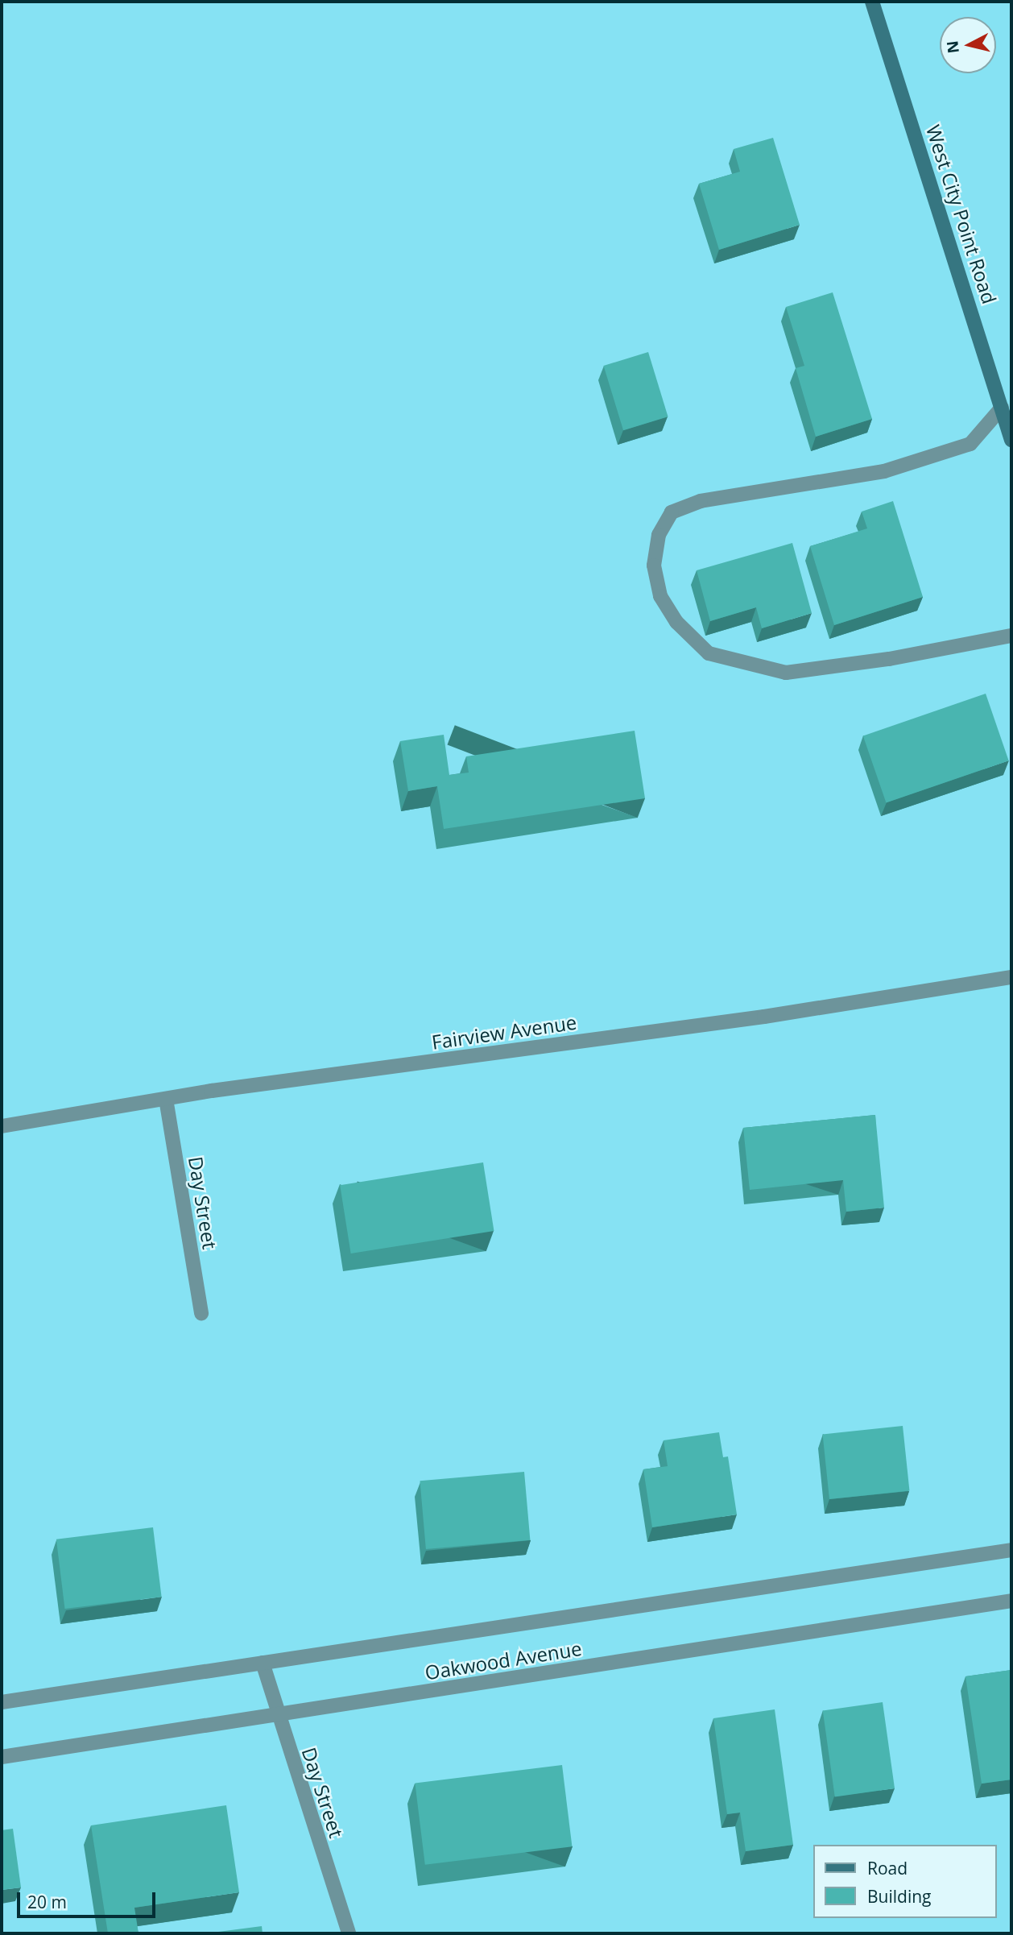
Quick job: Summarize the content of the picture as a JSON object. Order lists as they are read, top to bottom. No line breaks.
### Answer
{"streets":{"street":["West City Point Road","Fairview Avenue","Day Street","Oakwood Avenue"]},"crossings":[["Fairview Avenue","Day Street"],["Day Street","Oakwood Avenue"]],"legend":["Road","Building"],"scale_bar":"20 m","north":"left"}
